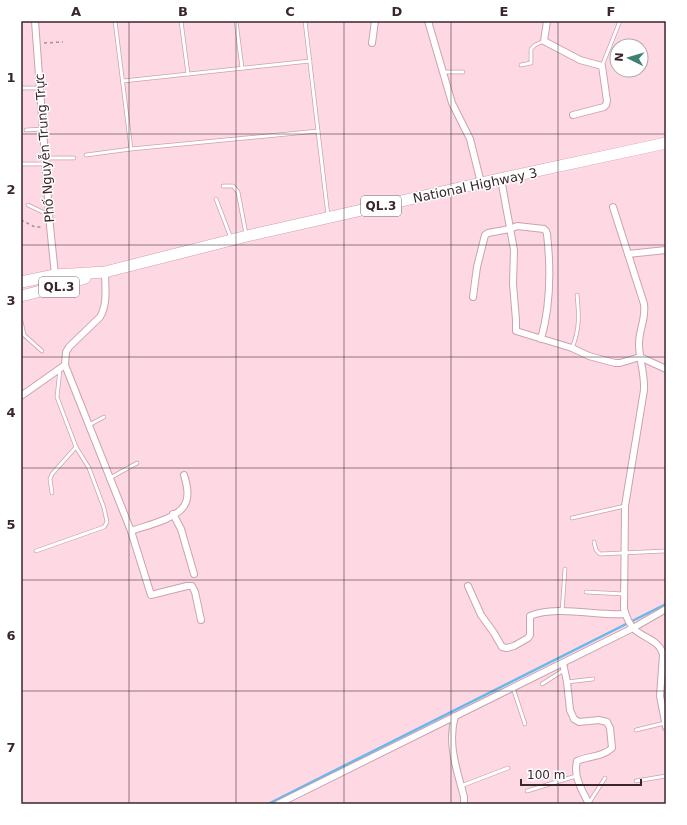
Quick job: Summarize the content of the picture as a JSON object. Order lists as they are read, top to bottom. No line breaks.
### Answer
{"streets":{"highway":["National Highway 3","QL.3"],"street":["Phố Nguyễn Trung Trực"]},"crossings":[["Phố Nguyễn Trung Trực","QL.3"],["National Highway 3","QL.3"]],"scale_bar":"100 m","north":"left","grid":{"columns":["A","B","C","D","E","F"],"rows":["1","2","3","4","5","6","7"]}}
